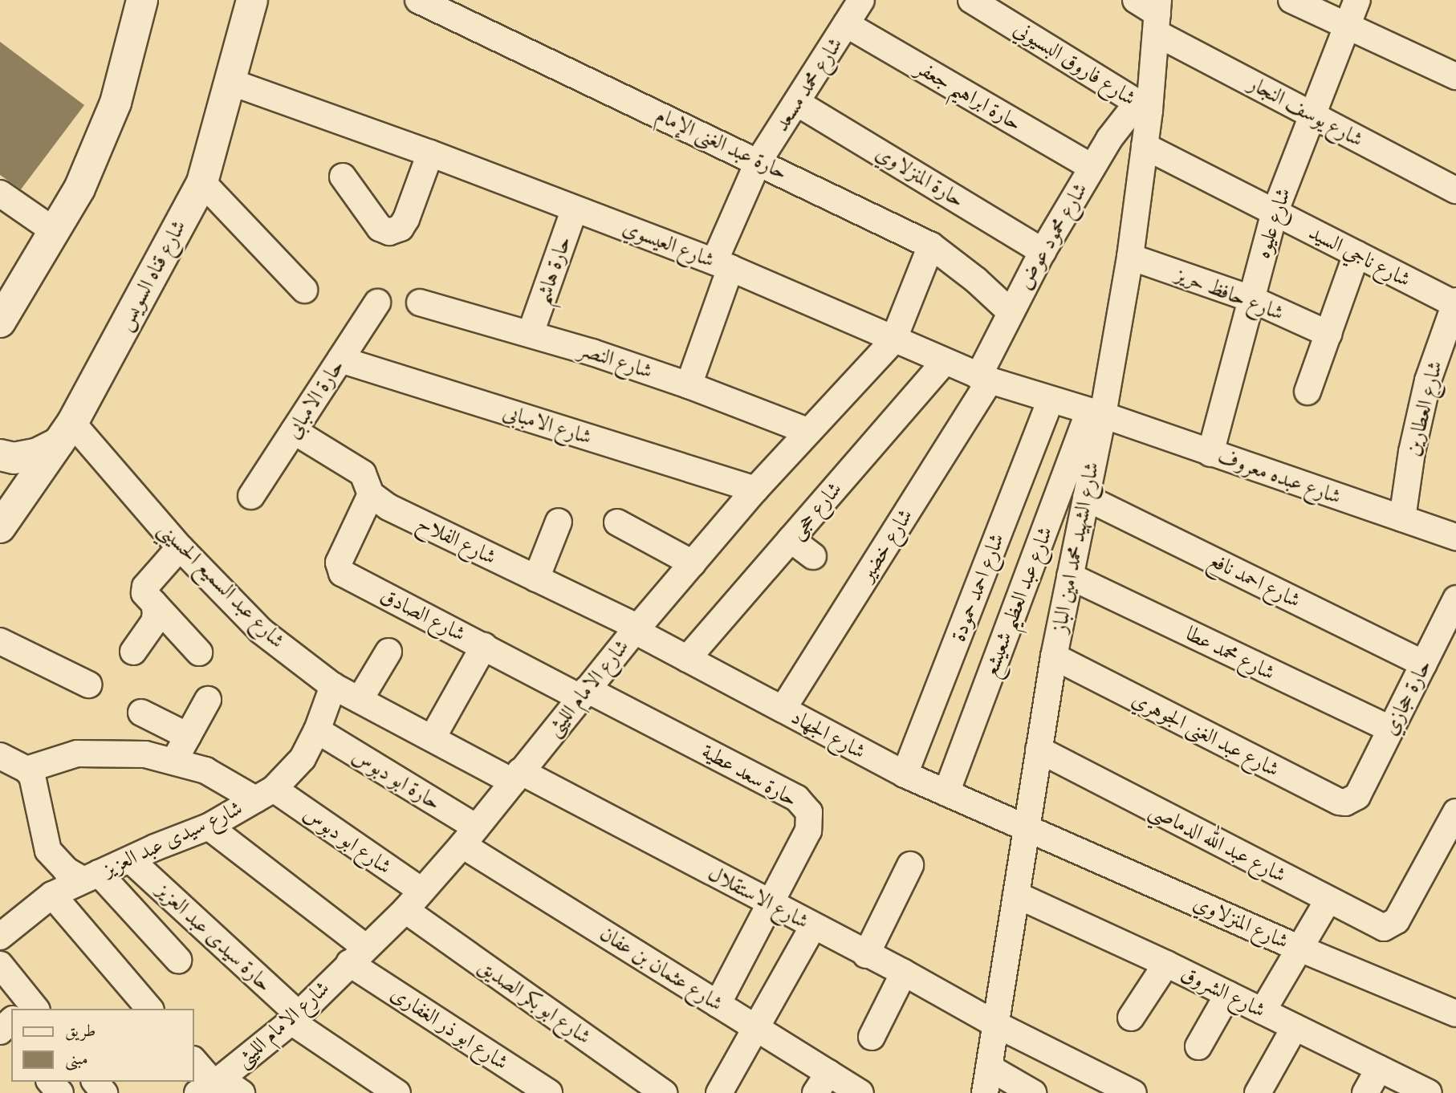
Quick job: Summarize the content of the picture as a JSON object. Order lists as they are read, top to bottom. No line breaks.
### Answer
{"streets":{"main road":["شارع قناه السويس"],"street":["شارع فاروق البسيوني","شارع محمد مسعد","حارة ابراهيم جعفر","شارع يوسف النجار","حارة عبد الغنى الإمام","حارة المنزلاوي","شارع عليوه","شارع محمود عوض","شارع العيسوي","شارع ناجي السيد","حارة هاشم","شارع حافظ حريز","شارع النصر","حارة الامبابى","شارع العطارين","شارع الامبابى","شارع عبده معروف","شارع حجى","شارع الفلاح","شارع خضير","شارع الشهيد محمد امين الباز","شارع احمد نافع","شارع عبد السميع الحسيني","شارع احمد حمودة","شارع عبد العظيم شعيشع","شارع الصادق","شارع محمد عطا","شارع الامام الليثى","حارة حجازي","شارع الجهاد","شارع عبد الغنى الجوهري","حارة سعد عطية","حارة ابو دبوس","شارع سيدى عبد العزيز","شارع ابو دبوس","شارع عبد الله الدماصي","شارع الاستقلال","شارع المنزلاوي","حارة سيدى عبد العزيز","شارع عثمان بن عفان","شارع الشروق","شارع ابو بكر الصديق","شارع ابو ذر الغفارى"]},"crossings":[["شارع فاروق البسيوني","شارع محمود عوض"],["شارع فاروق البسيوني","شارع الشهيد محمد امين الباز"],["شارع محمد مسعد","حارة ابراهيم جعفر"],["شارع محمد مسعد","حارة عبد الغنى الإمام"],["شارع محمد مسعد","حارة المنزلاوي"],["شارع محمد مسعد","شارع العيسوي"],["شارع محمد مسعد","شارع النصر"],["حارة ابراهيم جعفر","شارع محمود عوض"],["شارع يوسف النجار","شارع عليوه"],["شارع يوسف النجار","شارع الشهيد محمد امين الباز"],["حارة عبد الغنى الإمام","شارع محمود عوض"],["حارة عبد الغنى الإمام","شارع الامام الليثى"],["حارة المنزلاوي","شارع محمود عوض"],["شارع عليوه","شارع ناجي السيد"],["شارع عليوه","شارع حافظ حريز"],["شارع عليوه","شارع عبده معروف"],["شارع محمود عوض","شارع العيسوي"],["شارع محمود عوض","شارع خضير"],["شارع محمود عوض","شارع الشهيد محمد امين الباز"],["شارع العيسوي","حارة هاشم"],["شارع العيسوي","شارع قناه السويس"],["شارع العيسوي","شارع عبده معروف"],["شارع العيسوي","شارع حجى"],["شارع العيسوي","شارع خضير"],["شارع العيسوي","شارع الشهيد محمد امين الباز"],["شارع العيسوي","شارع احمد حمودة"],["شارع العيسوي","شارع عبد العظيم شعيشع"],["شارع العيسوي","شارع الامام الليثى"],["شارع ناجي السيد","شارع العطارين"],["شارع ناجي السيد","شارع الشهيد محمد امين الباز"],["حارة هاشم","شارع النصر"],["شارع قناه السويس","شارع عبد السميع الحسيني"],["شارع حافظ حريز","شارع الشهيد محمد امين الباز"],["شارع النصر","شارع الامام الليثى"],["حارة الامبابى","شارع الامبابى"],["حارة الامبابى","شارع الفلاح"],["شارع العطارين","شارع عبده معروف"],["شارع الامبابى","شارع الامام الليثى"],["شارع عبده معروف","شارع الشهيد محمد امين الباز"],["شارع عبده معروف","شارع عبد العظيم شعيشع"],["شارع حجى","شارع الجهاد"],["شارع الفلاح","شارع الصادق"],["شارع الفلاح","شارع الامام الليثى"],["شارع الفلاح","شارع الجهاد"],["شارع خضير","شارع الجهاد"],["شارع الشهيد محمد امين الباز","شارع احمد نافع"],["شارع الشهيد محمد امين الباز","شارع عبد العظيم شعيشع"],["شارع الشهيد محمد امين الباز","شارع محمد عطا"],["شارع الشهيد محمد امين الباز","شارع الجهاد"],["شارع الشهيد محمد امين الباز","شارع عبد الغنى الجوهري"],["شارع الشهيد محمد امين الباز","شارع عبد الله الدماصي"],["شارع الشهيد محمد امين الباز","شارع الاستقلال"],["شارع الشهيد محمد امين الباز","شارع المنزلاوي"],["شارع الشهيد محمد امين الباز","شارع الشروق"],["شارع احمد نافع","حارة حجازي"],["شارع عبد السميع الحسيني","شارع الامام الليثى"],["شارع عبد السميع الحسيني","شارع سيدى عبد العزيز"],["شارع عبد السميع الحسيني","شارع الاستقلال"],["شارع احمد حمودة","شارع الجهاد"],["شارع عبد العظيم شعيشع","شارع الجهاد"],["شارع الصادق","شارع الامام الليثى"],["شارع الصادق","حارة سعد عطية"],["شارع محمد عطا","حارة حجازي"],["شارع الامام الليثى","شارع الجهاد"],["شارع الامام الليثى","حارة سعد عطية"],["شارع الامام الليثى","حارة ابو دبوس"],["شارع الامام الليثى","شارع ابو دبوس"],["شارع الامام الليثى","شارع الاستقلال"],["شارع الامام الليثى","حارة سيدى عبد العزيز"],["شارع الامام الليثى","شارع عثمان بن عفان"],["شارع الامام الليثى","شارع ابو بكر الصديق"],["شارع الامام الليثى","شارع ابو ذر الغفارى"],["حارة حجازي","شارع عبد الغنى الجوهري"],["شارع الجهاد","شارع المنزلاوي"],["حارة سعد عطية","شارع الاستقلال"],["حارة سعد عطية","شارع عثمان بن عفان"],["حارة ابو دبوس","شارع سيدى عبد العزيز"],["حارة ابو دبوس","شارع عثمان بن عفان"],["شارع سيدى عبد العزيز","شارع ابو دبوس"],["شارع سيدى عبد العزيز","حارة سيدى عبد العزيز"],["شارع سيدى عبد العزيز","شارع ابو ذر الغفارى"]],"legend":["طريق","مبنى"]}
